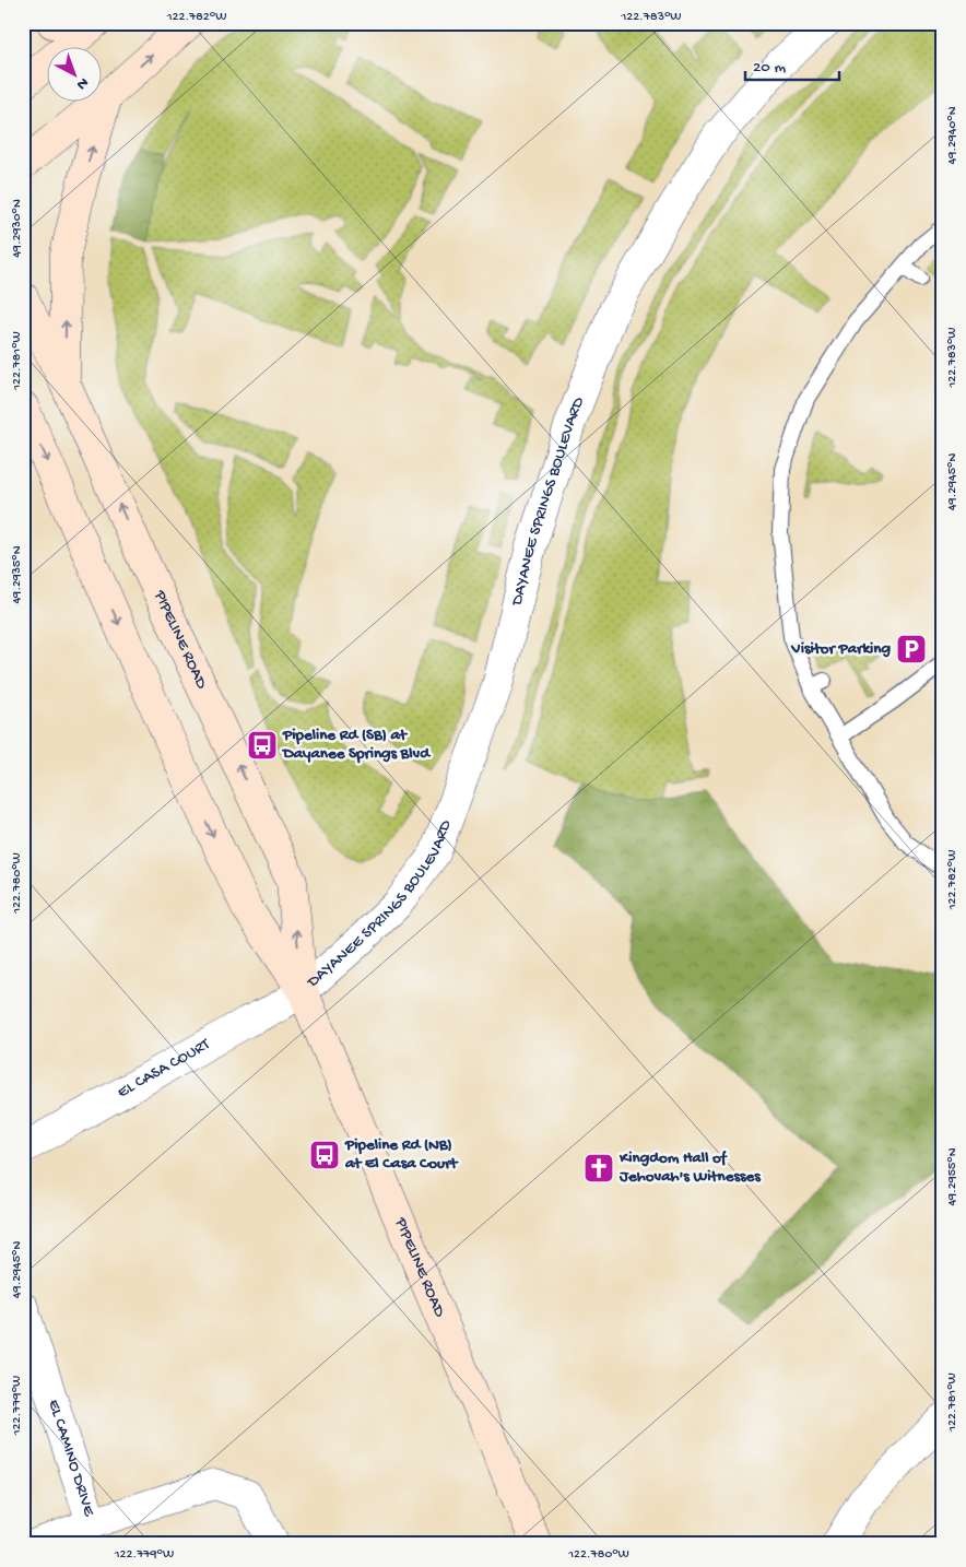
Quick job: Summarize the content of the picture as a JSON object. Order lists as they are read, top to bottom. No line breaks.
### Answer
{"streets":{"main road":["PIPELINE ROAD"],"street":["DAYANEE SPRINGS BOULEVARD","EL CASA COURT","EL CAMINO DRIVE"]},"crossings":[["DAYANEE SPRINGS BOULEVARD","PIPELINE ROAD"],["DAYANEE SPRINGS BOULEVARD","EL CASA COURT"],["PIPELINE ROAD","EL CASA COURT"]],"places":{"parking":["Visitor Parking"],"bus stop":["Pipeline Rd (SB) at Dayanee Springs Blvd","Pipeline Rd (NB) at El Casa Court"],"church":["Kingdom Hall of Jehovah's Witnesses"]},"scale_bar":"20 m","north":"bottom right","coordinates":["122.782°W","122.783°W","49.2940°N","49.2930°N","122.781°W","49.2945°N","49.2935°N","122.780°W","49.2955°N","122.779°W"]}
